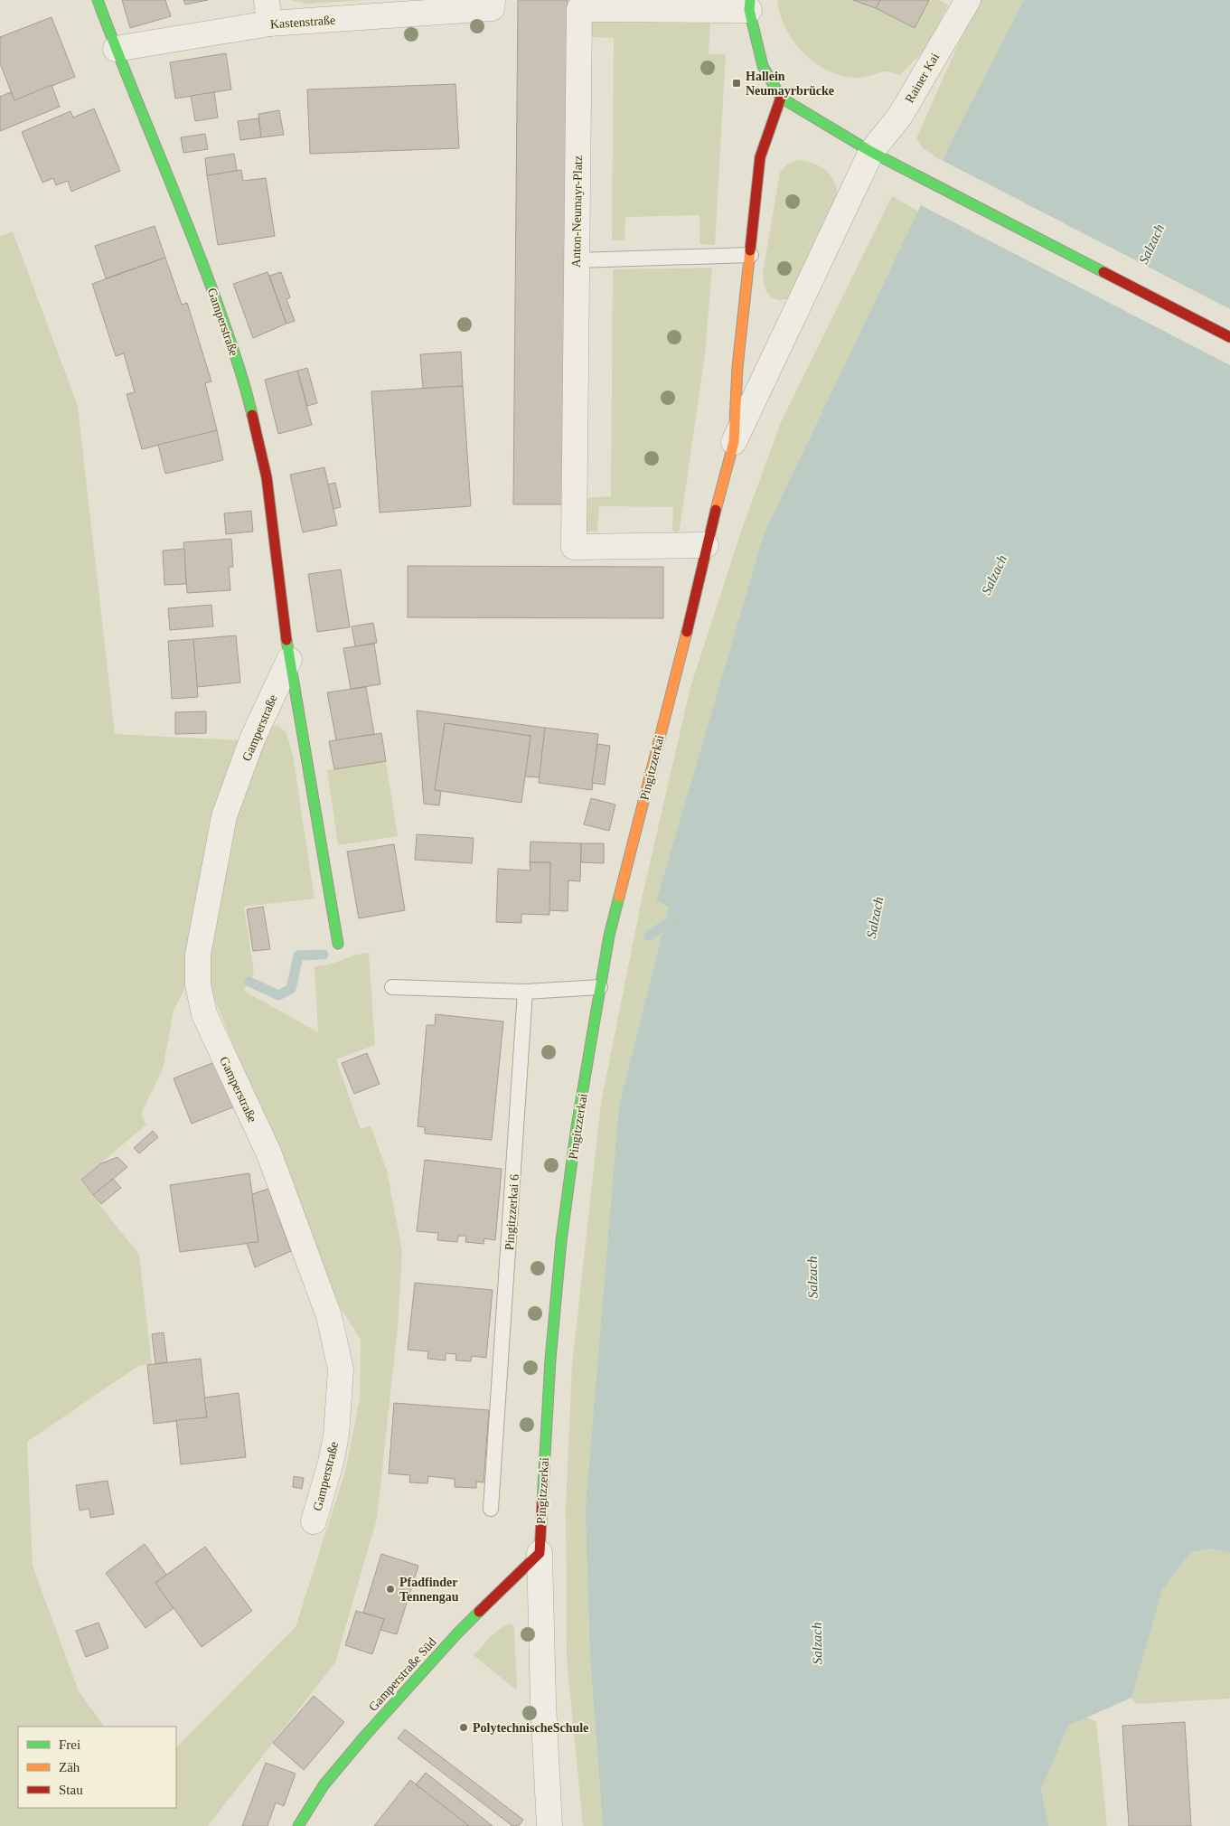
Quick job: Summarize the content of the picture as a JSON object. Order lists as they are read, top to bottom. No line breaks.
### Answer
{"streets":{"street":["Kastenstraße","Rainer Kai","Anton-Neumayr-Platz","Gamperstraße","Pingitzzerkai","Gamperstraße Süd"],"lane":["Pingitzzerkai 6"]},"crossings":[["Kastenstraße","Gamperstraße"],["Rainer Kai","Anton-Neumayr-Platz"],["Anton-Neumayr-Platz","Pingitzzerkai"],["Pingitzzerkai","Gamperstraße Süd"]],"water":["Salzach"],"places":{"transit":["Hallein Neumayrbrücke"],"other":["Pfadfinder Tennengau","PolytechnischeSchule"]},"legend":["Frei","Zäh","Stau"]}
